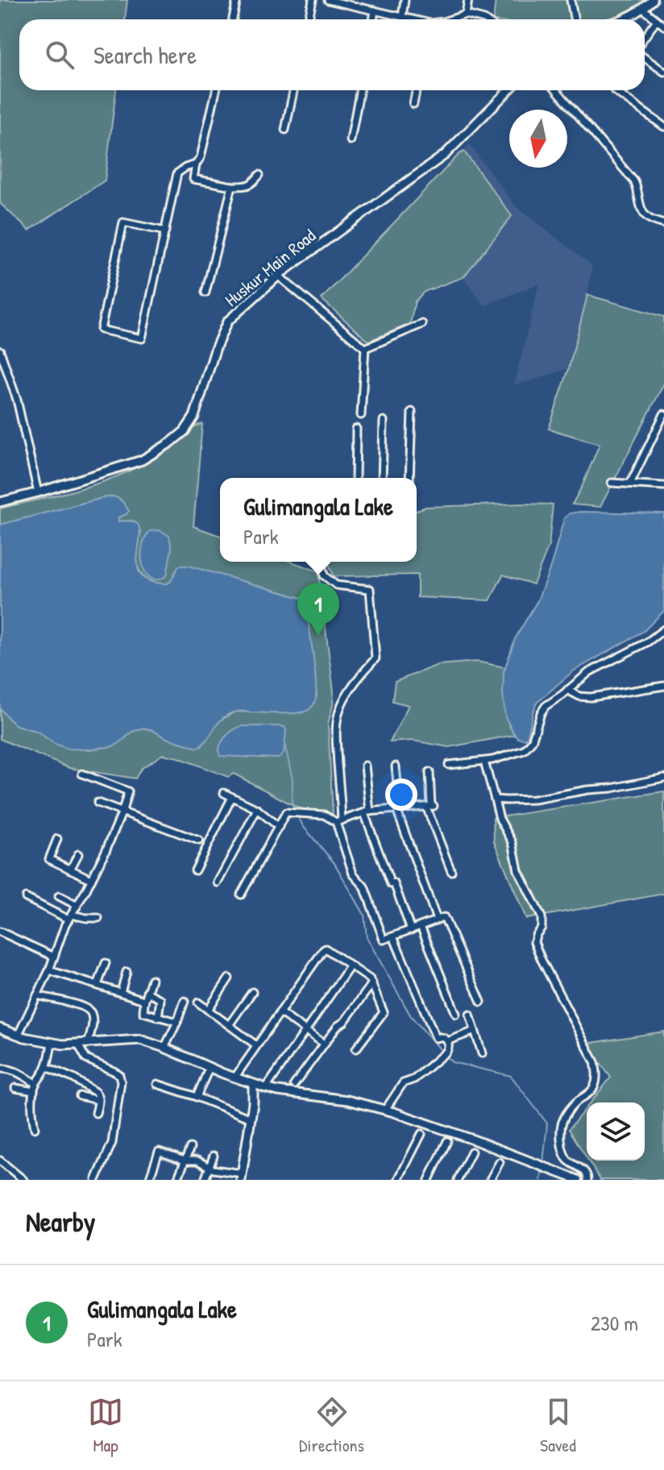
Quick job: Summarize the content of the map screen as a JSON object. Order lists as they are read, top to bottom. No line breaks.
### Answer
{"streets":{"main road":["Huskur Main Road"]},"north":"bottom","page":{"search":"Search here","popup":["Gulimangala Lake","Park"],"pins":"1","heading":"Nearby","list":[{"mark":"1","name":"Gulimangala Lake","note":"Park","value":"230 m"}],"nav":["Map","Directions","Saved"]}}
